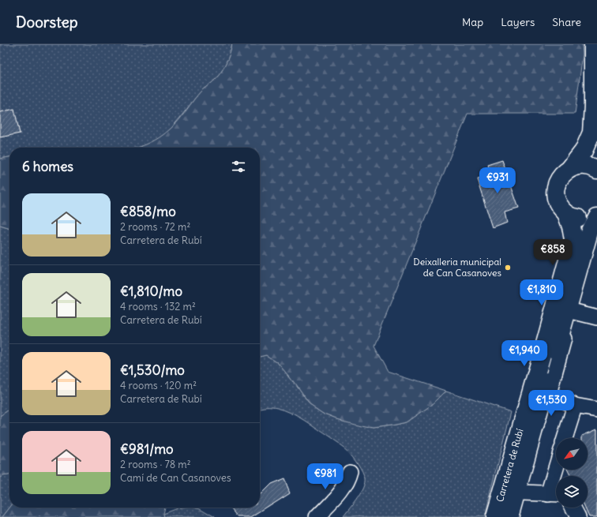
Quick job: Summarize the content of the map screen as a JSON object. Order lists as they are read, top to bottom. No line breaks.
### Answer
{"streets":{"main road":["Carretera de Rubí"]},"places":["Deixalleria municipal de Can Casanoves"],"north":"bottom left","page":{"header":"Doorstep","nav":["Map","Layers","Share"],"heading":"6 homes","price":["€931","€858","€1,810","€1,940","€1,530","€981"],"list":[{"name":"€858/mo","note":"2 rooms · 72 m² · Carretera de Rubí"},{"name":"€1,810/mo","note":"4 rooms · 132 m² · Carretera de Rubí"},{"name":"€1,530/mo","note":"4 rooms · 120 m² · Carretera de Rubí"},{"name":"€981/mo","note":"2 rooms · 78 m² · Camí de Can Casanoves"}]}}
